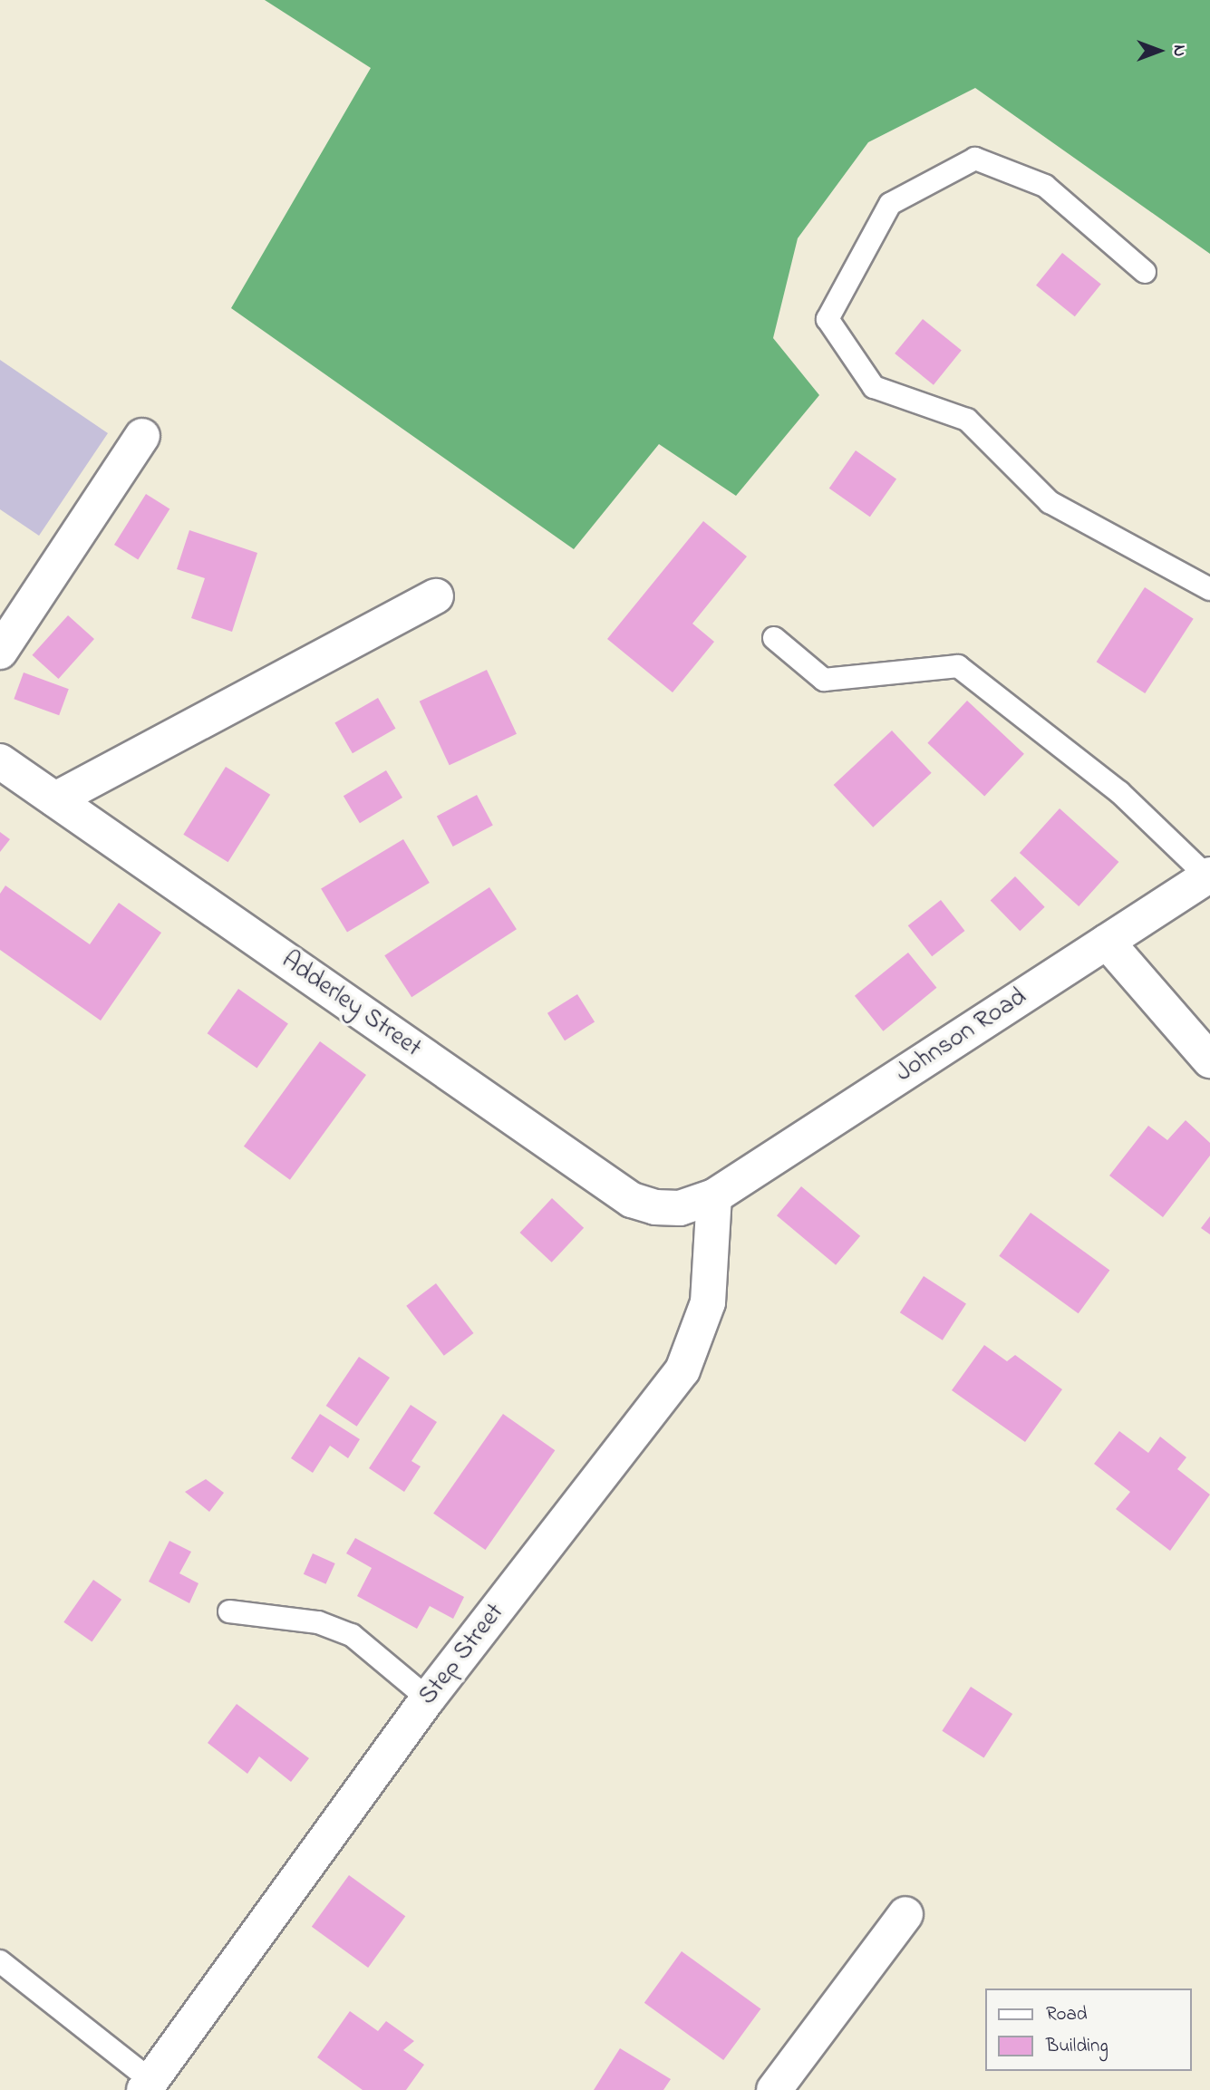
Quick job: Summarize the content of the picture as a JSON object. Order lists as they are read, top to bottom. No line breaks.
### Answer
{"streets":{"street":["Adderley Street","Johnson Road","Step Street"]},"crossings":[["Adderley Street","Johnson Road"],["Adderley Street","Step Street"],["Johnson Road","Step Street"]],"legend":["Road","Building"],"north":"right"}
